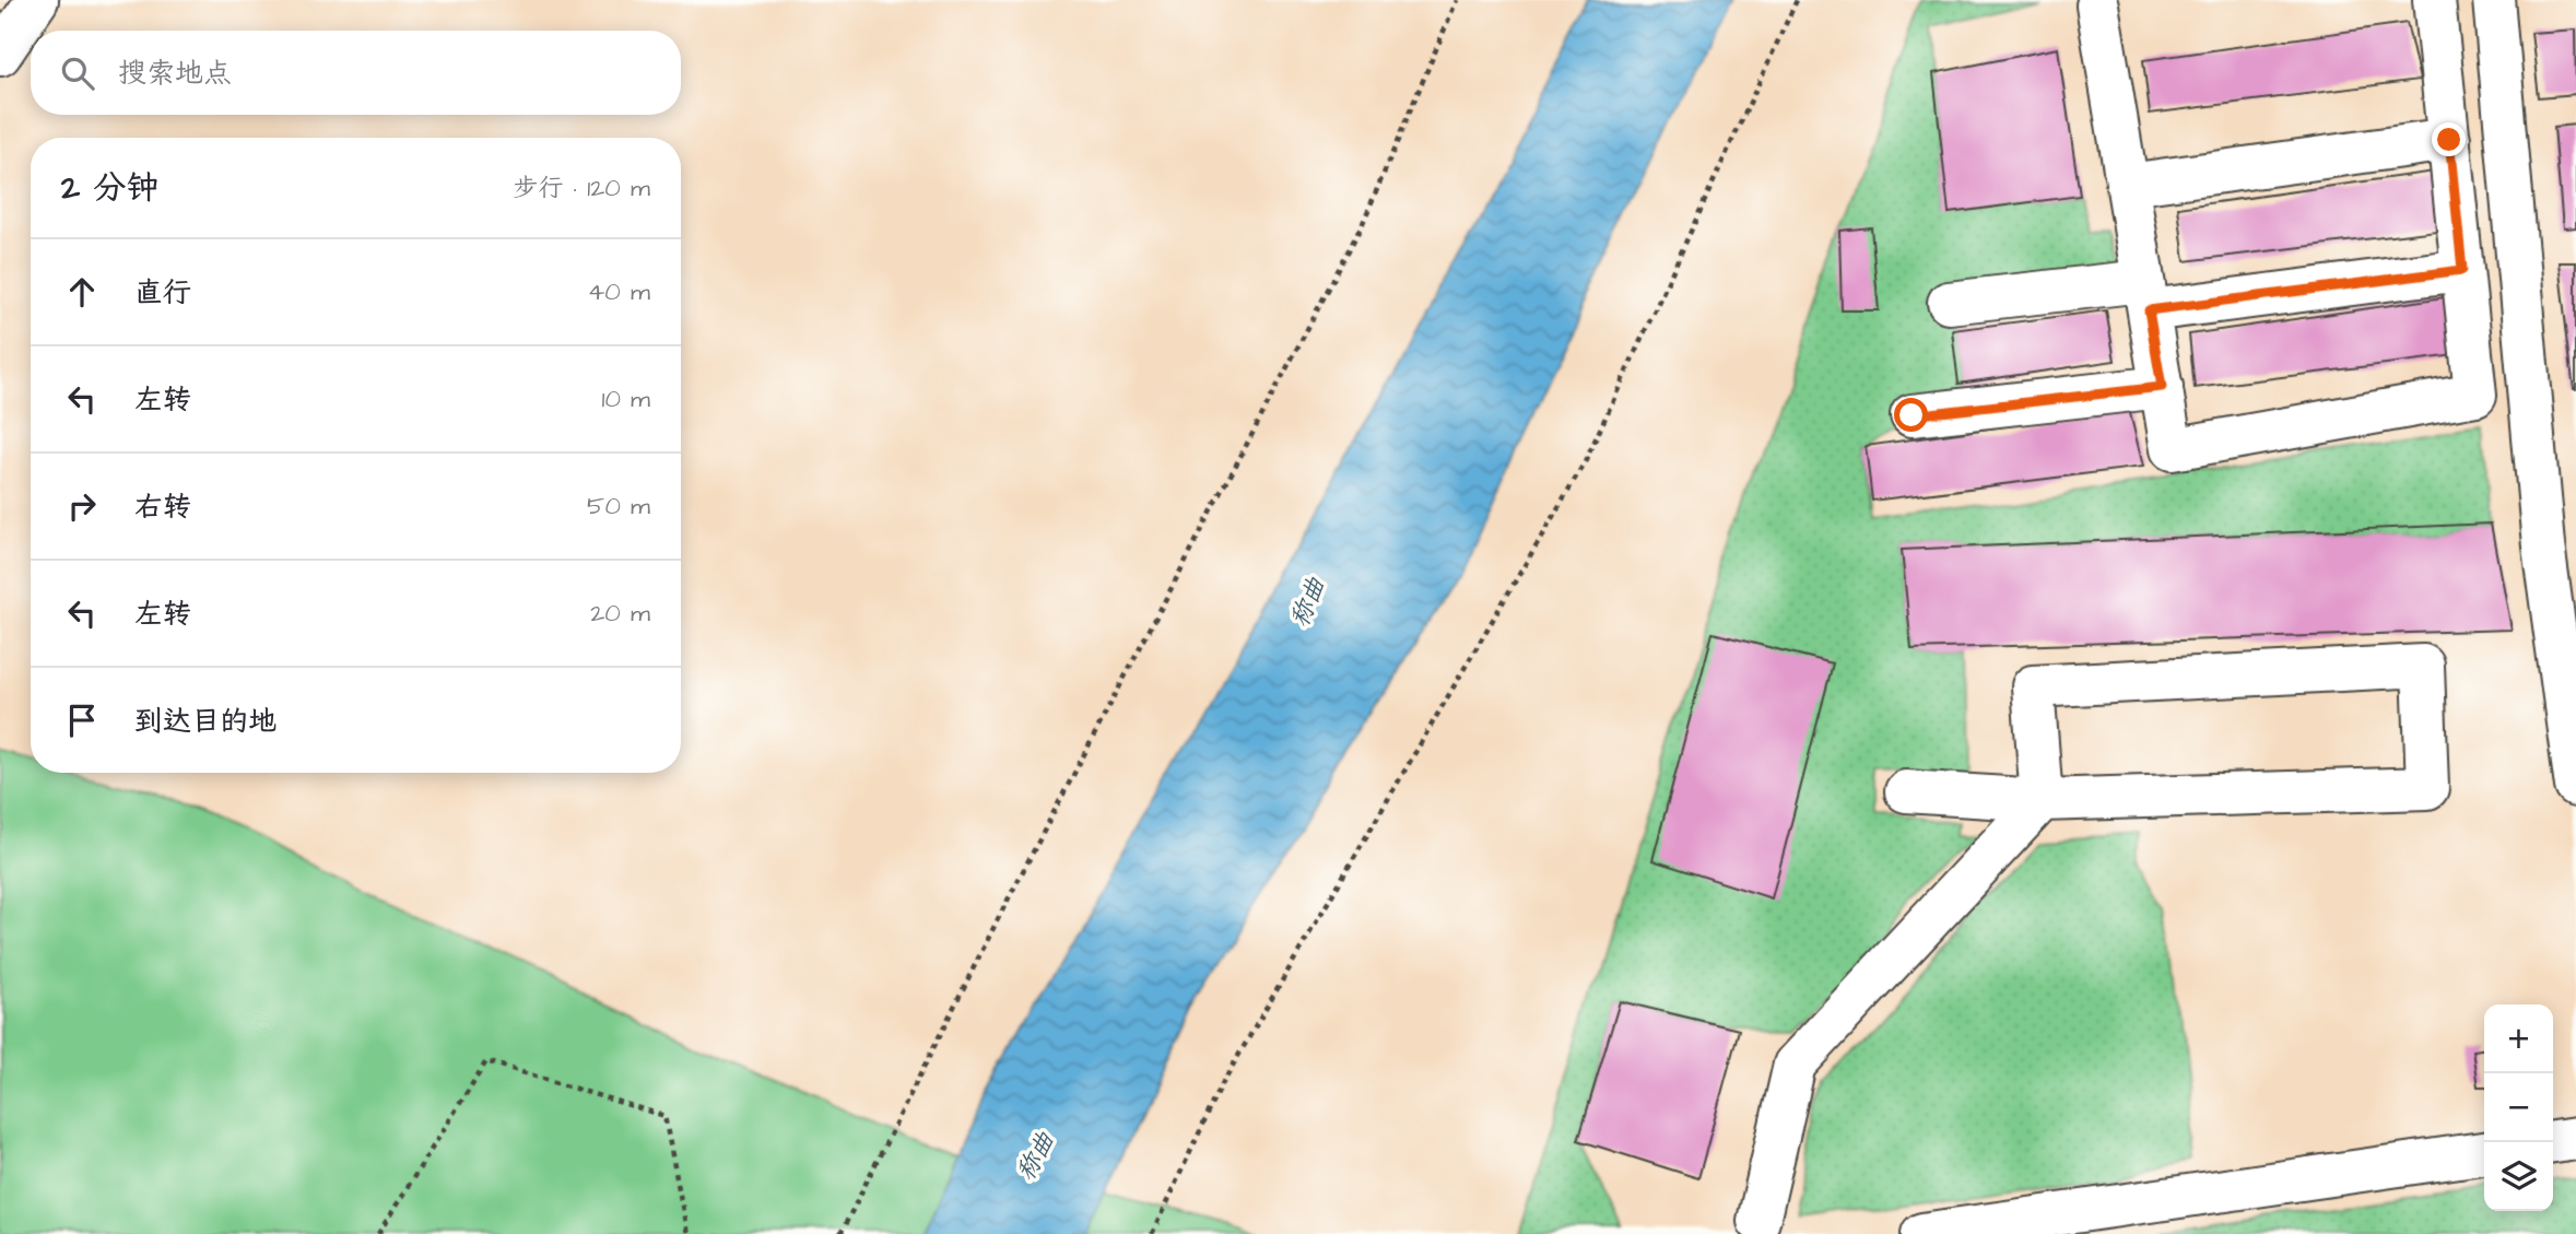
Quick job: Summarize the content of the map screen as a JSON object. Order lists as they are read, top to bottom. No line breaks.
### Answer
{"water":["称曲"],"page":{"search":"搜索地点","heading":["2 分钟","步行 · 120 m"],"list":[["直行","40 m"],["左转","10 m"],["右转","50 m"],["左转","20 m"],"到达目的地"],"map_buttons":["+","−"]}}
